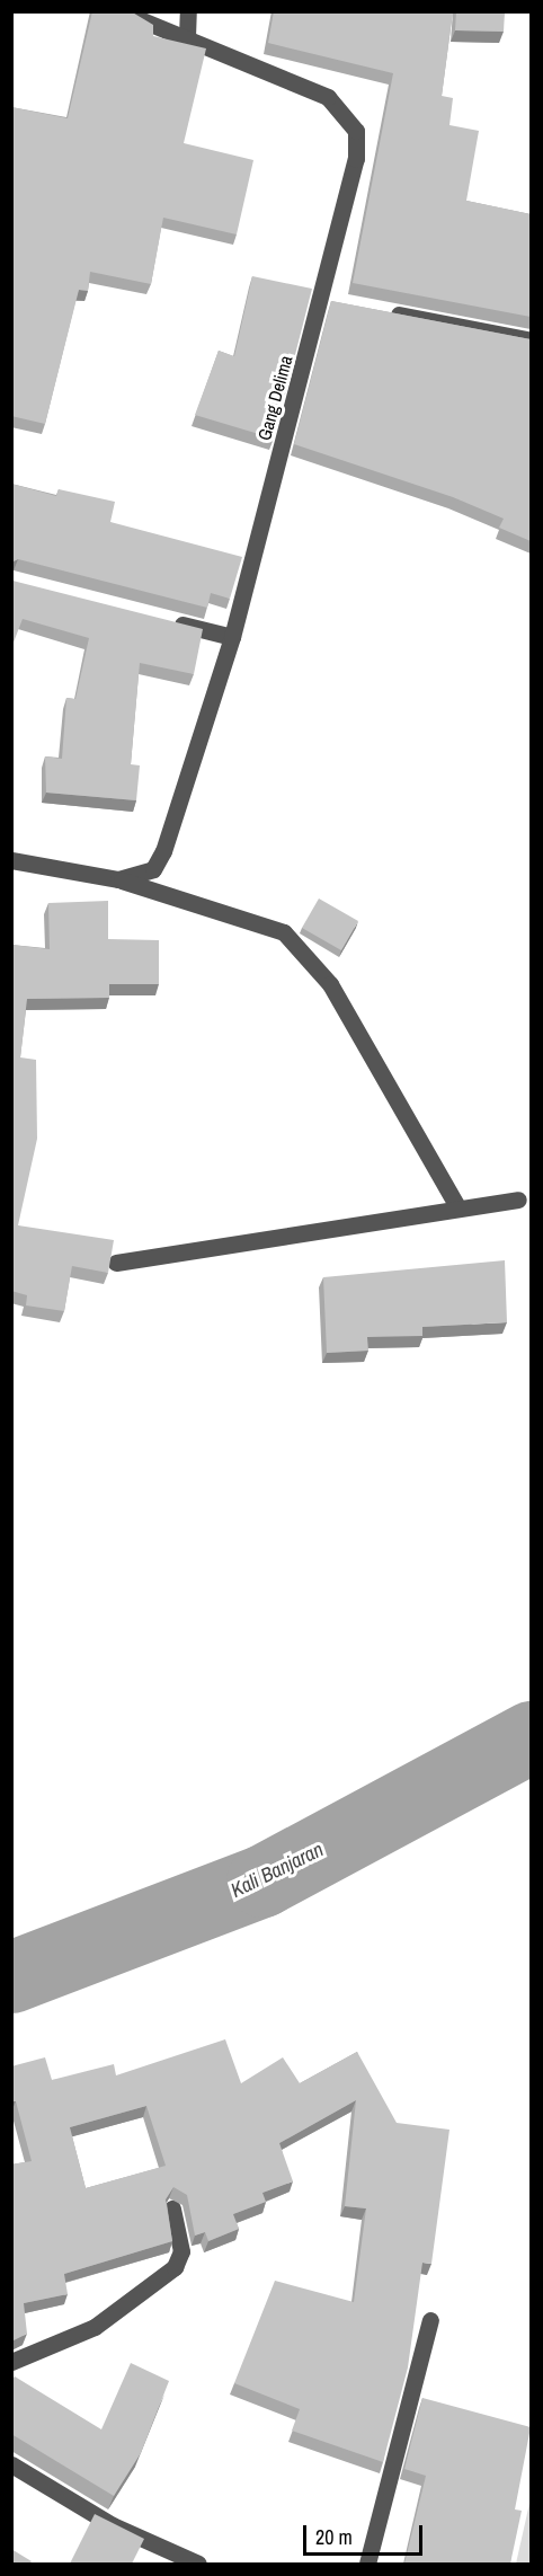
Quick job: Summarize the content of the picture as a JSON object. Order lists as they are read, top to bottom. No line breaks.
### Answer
{"streets":{"street":["Gang Delima"]},"water":["Kali Banjaran"],"scale_bar":"20 m"}
